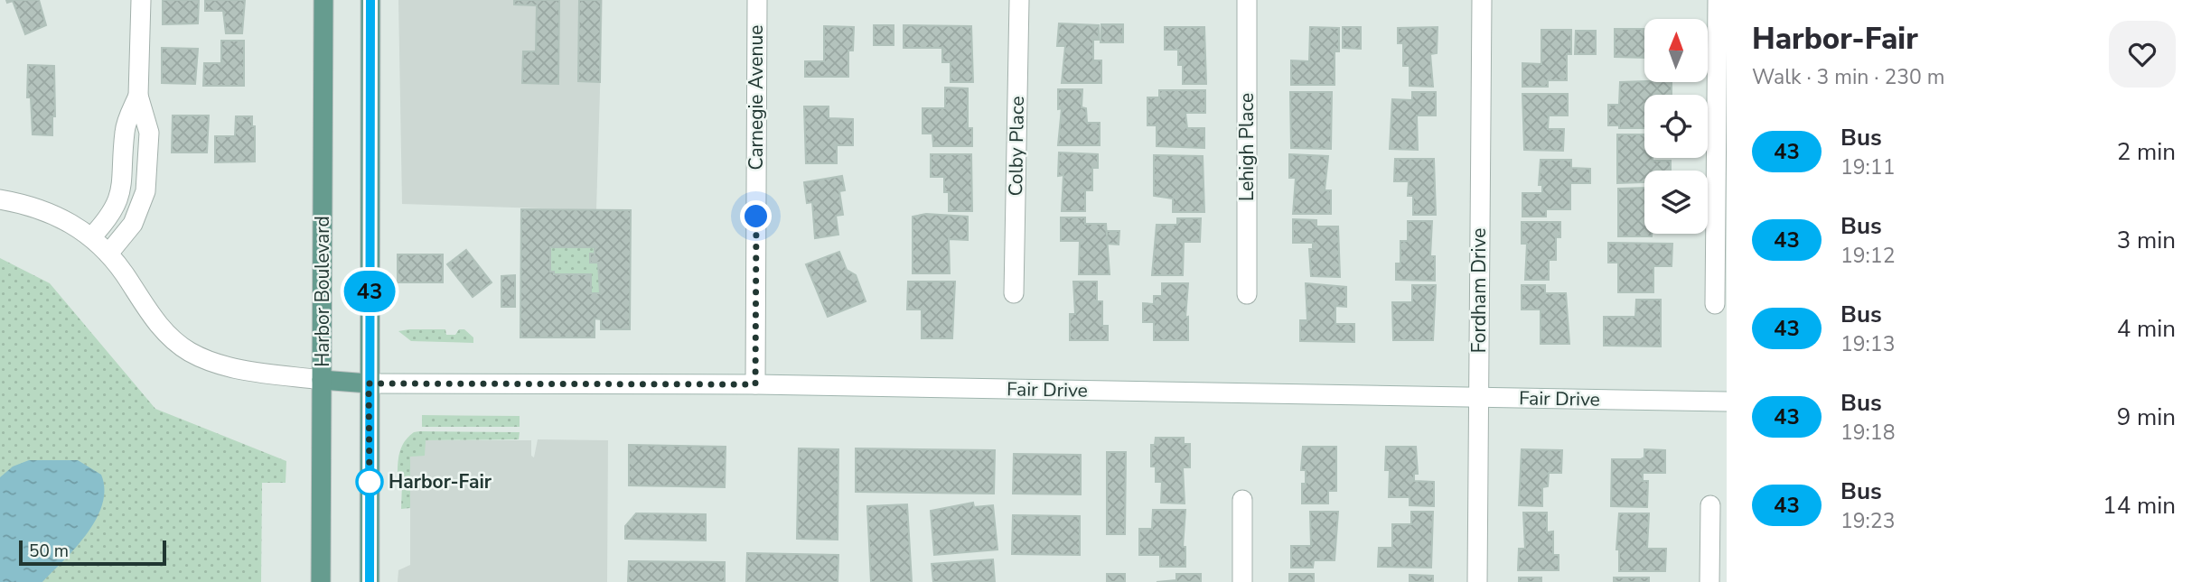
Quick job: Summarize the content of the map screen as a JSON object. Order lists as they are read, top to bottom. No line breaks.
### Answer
{"streets":{"main road":["Harbor Boulevard"],"street":["Carnegie Avenue","Colby Place","Lehigh Place","Fordham Drive","Fair Drive"]},"crossings":[["Carnegie Avenue","Fair Drive"],["Fordham Drive","Fair Drive"]],"places":["Harbor-Fair"],"lines":["bus line 43"],"scale_bar":"50 m","north":"top","page":{"on_map":"43","heading":["Harbor-Fair","Walk · 3 min · 230 m"],"list":[{"mark":"43","name":"Bus","note":"19:11","value":"2 min"},{"mark":"43","name":"Bus","note":"19:12","value":"3 min"},{"mark":"43","name":"Bus","note":"19:13","value":"4 min"},{"mark":"43","name":"Bus","note":"19:18","value":"9 min"},{"mark":"43","name":"Bus","note":"19:23","value":"14 min"}],"scale":"50 m"}}
